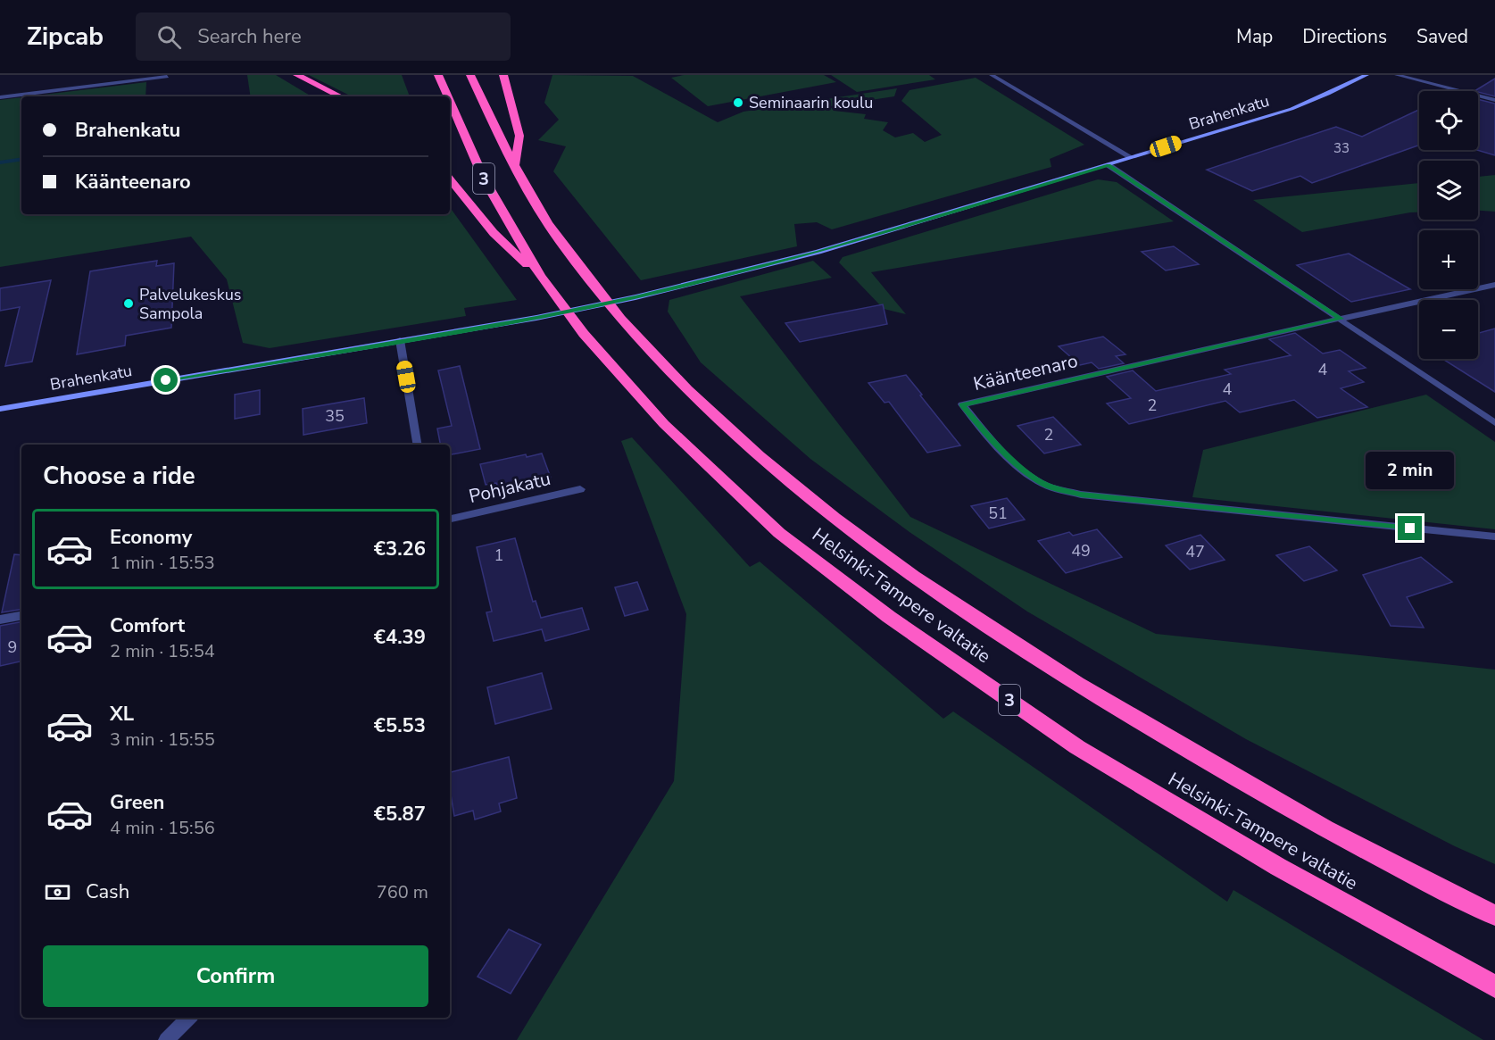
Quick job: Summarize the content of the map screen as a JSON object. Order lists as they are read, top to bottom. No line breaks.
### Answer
{"streets":{"highway":["3","Helsinki-Tampere valtatie"],"main road":["Brahenkatu"],"street":["Käänteenaro","Pohjakatu"]},"places":["Seminaarin koulu","Palvelukeskus Sampola"],"house_numbers":["33","4","4","2","35","2","51","49","47","1","9"],"page":{"header":"Zipcab","search":"Search here","nav":["Map","Directions","Saved"],"map_buttons":["+","−"],"banner":["Brahenkatu","Käänteenaro"],"heading":"Choose a ride","bubble":"2 min","list":[{"name":"Economy","note":"1 min · 15:53","value":"€3.26"},{"name":"Comfort","note":"2 min · 15:54","value":"€4.39"},{"name":"XL","note":"3 min · 15:55","value":"€5.53"},{"name":"Green","note":"4 min · 15:56","value":"€5.87"}],"pay":["Cash","760 m"],"buttons":"Confirm"}}
